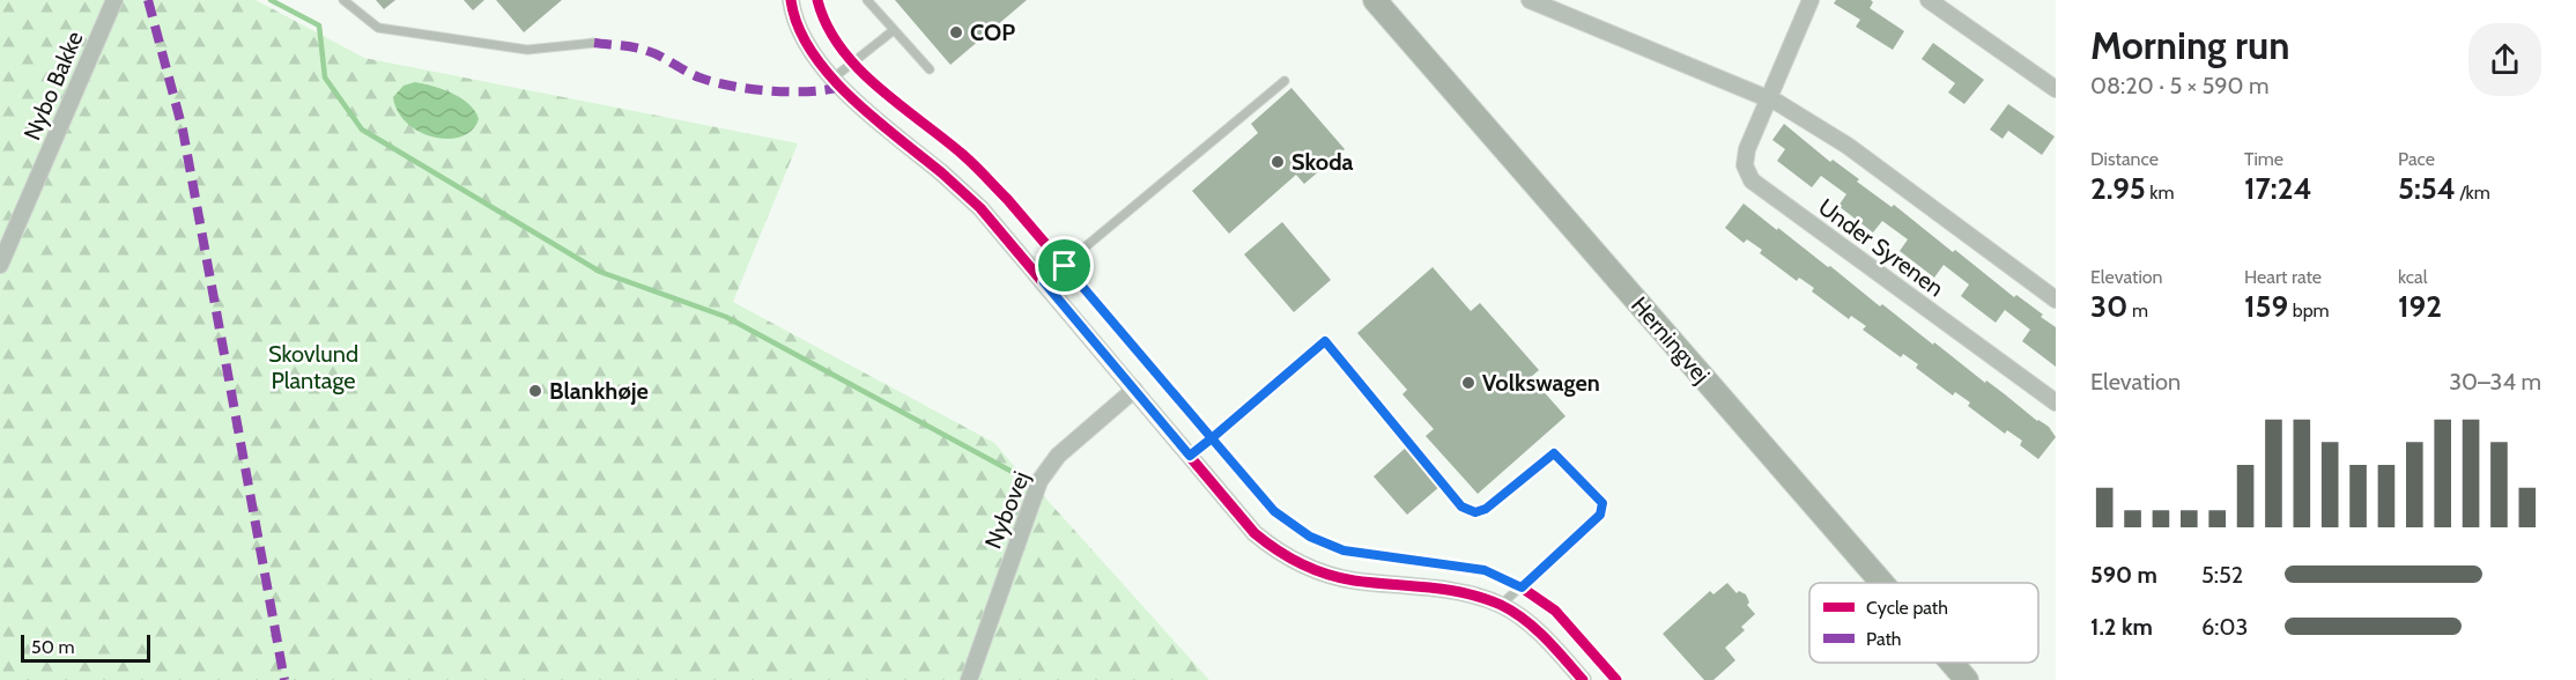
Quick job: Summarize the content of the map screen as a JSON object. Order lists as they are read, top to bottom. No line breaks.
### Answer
{"streets":{"main road":["Herningvej"],"street":["Nybo Bakke","Under Syrenen","Nybovej"]},"parks":["Skovlund Plantage"],"places":["COP","Skoda","Volkswagen","Blankhøje"],"legend":["Cycle path","Path"],"scale_bar":"50 m","page":{"heading":["Morning run","08:20 · 5 × 590 m"],"stats":[["Distance","2.95 km"],["Time","17:24"],["Pace","5:54 /km"],["Elevation","30 m"],["Heart rate","159 bpm"],["kcal","192"]],"chart":["Elevation","30–34 m"],"list":[{"name":"590 m","note":"5:52"},{"name":"1.2 km","note":"6:03"}],"scale":"50 m"}}
